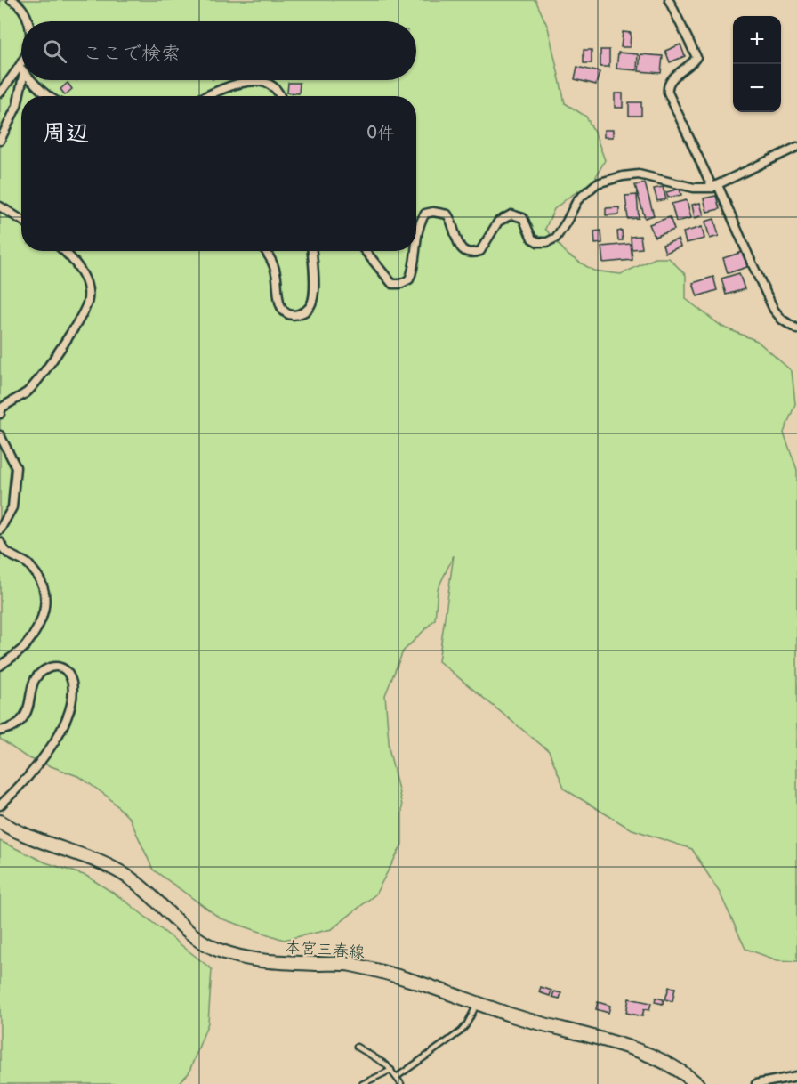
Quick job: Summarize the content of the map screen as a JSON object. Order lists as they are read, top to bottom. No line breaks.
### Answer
{"streets":{"main road":["本宮三春線"]},"page":{"map_buttons":["+","−"],"search":"ここで検索","heading":["周辺","0件"]}}
